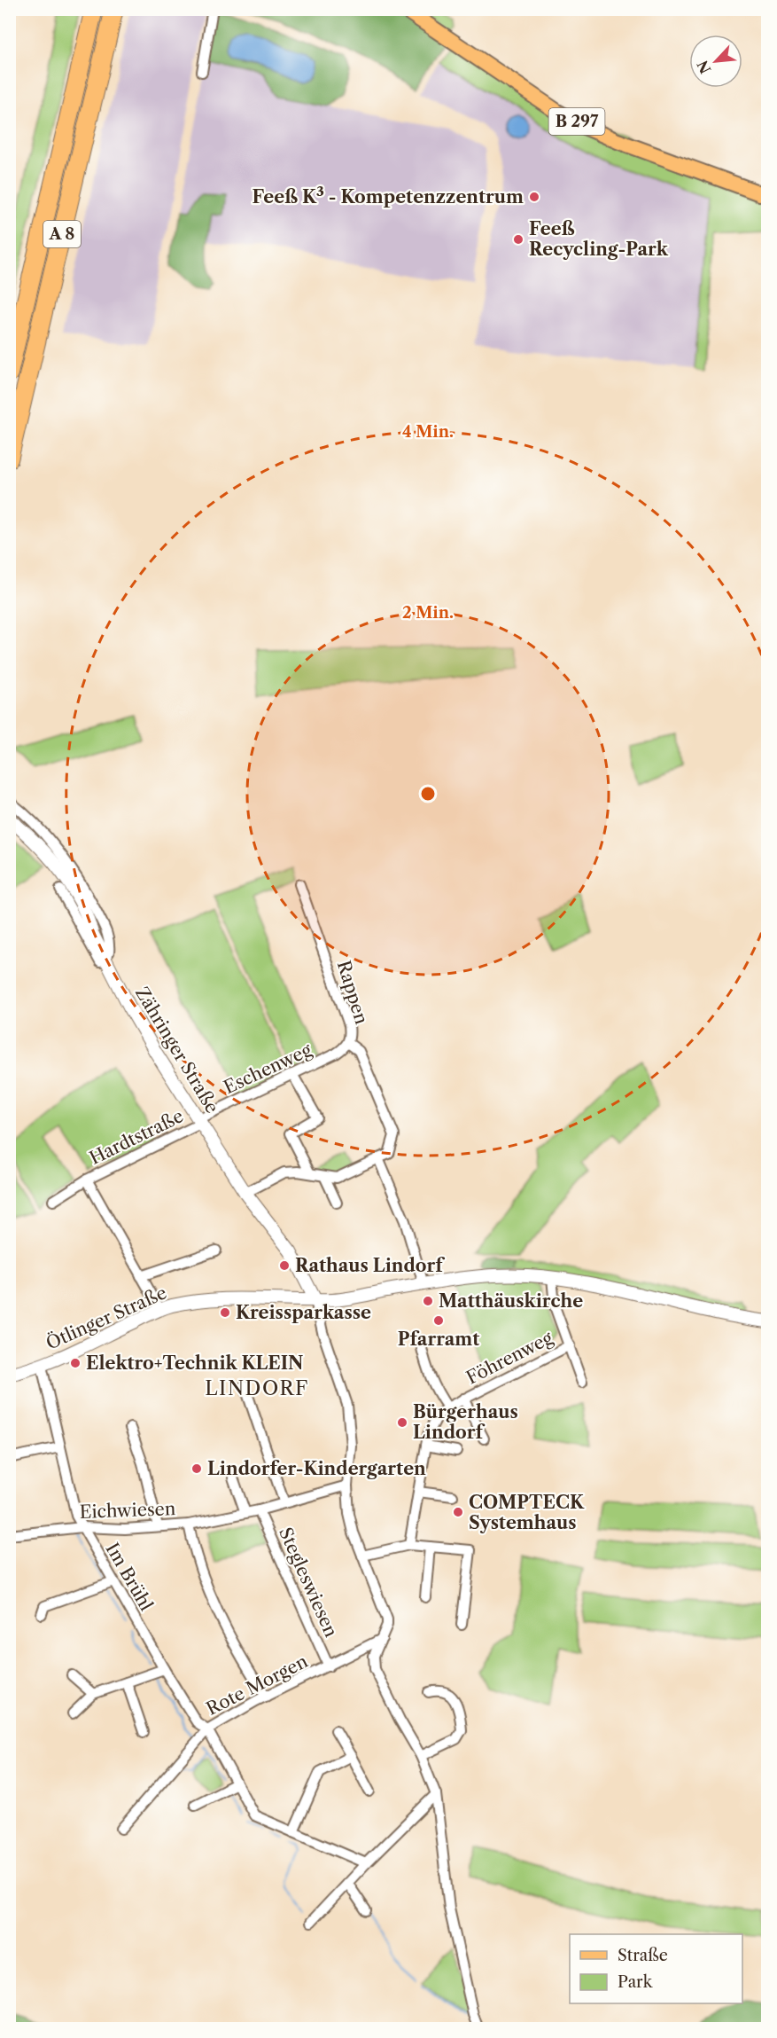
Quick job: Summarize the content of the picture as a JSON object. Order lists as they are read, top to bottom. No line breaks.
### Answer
{"streets":{"highway":["A 8"],"main road":["B 297"],"street":["Rappen","Zähringer Straße","Eschenweg","Hardtstraße","Ötlinger Straße","Föhrenweg","Eichwiesen","Im Brühl","Stegleswiesen","Rote Morgen"]},"crossings":[["Rappen","Eschenweg"],["Zähringer Straße","Eschenweg"],["Zähringer Straße","Hardtstraße"],["Zähringer Straße","Ötlinger Straße"],["Eschenweg","Hardtstraße"],["Hardtstraße","Ötlinger Straße"],["Ötlinger Straße","Im Brühl"],["Eichwiesen","Im Brühl"],["Eichwiesen","Stegleswiesen"],["Im Brühl","Rote Morgen"],["Stegleswiesen","Rote Morgen"]],"districts":["LINDORF"],"places":["Feeß K³ - Kompetenzzentrum","Feeß Recycling-Park","Rathaus Lindorf","Matthäuskirche","Kreissparkasse","Pfarramt","Elektro+Technik KLEIN","Bürgerhaus Lindorf","Lindorfer-Kindergarten","COMPTECK Systemhaus"],"legend":["Straße","Park"],"north":"bottom left","rings":["4 Min.","2 Min."]}
